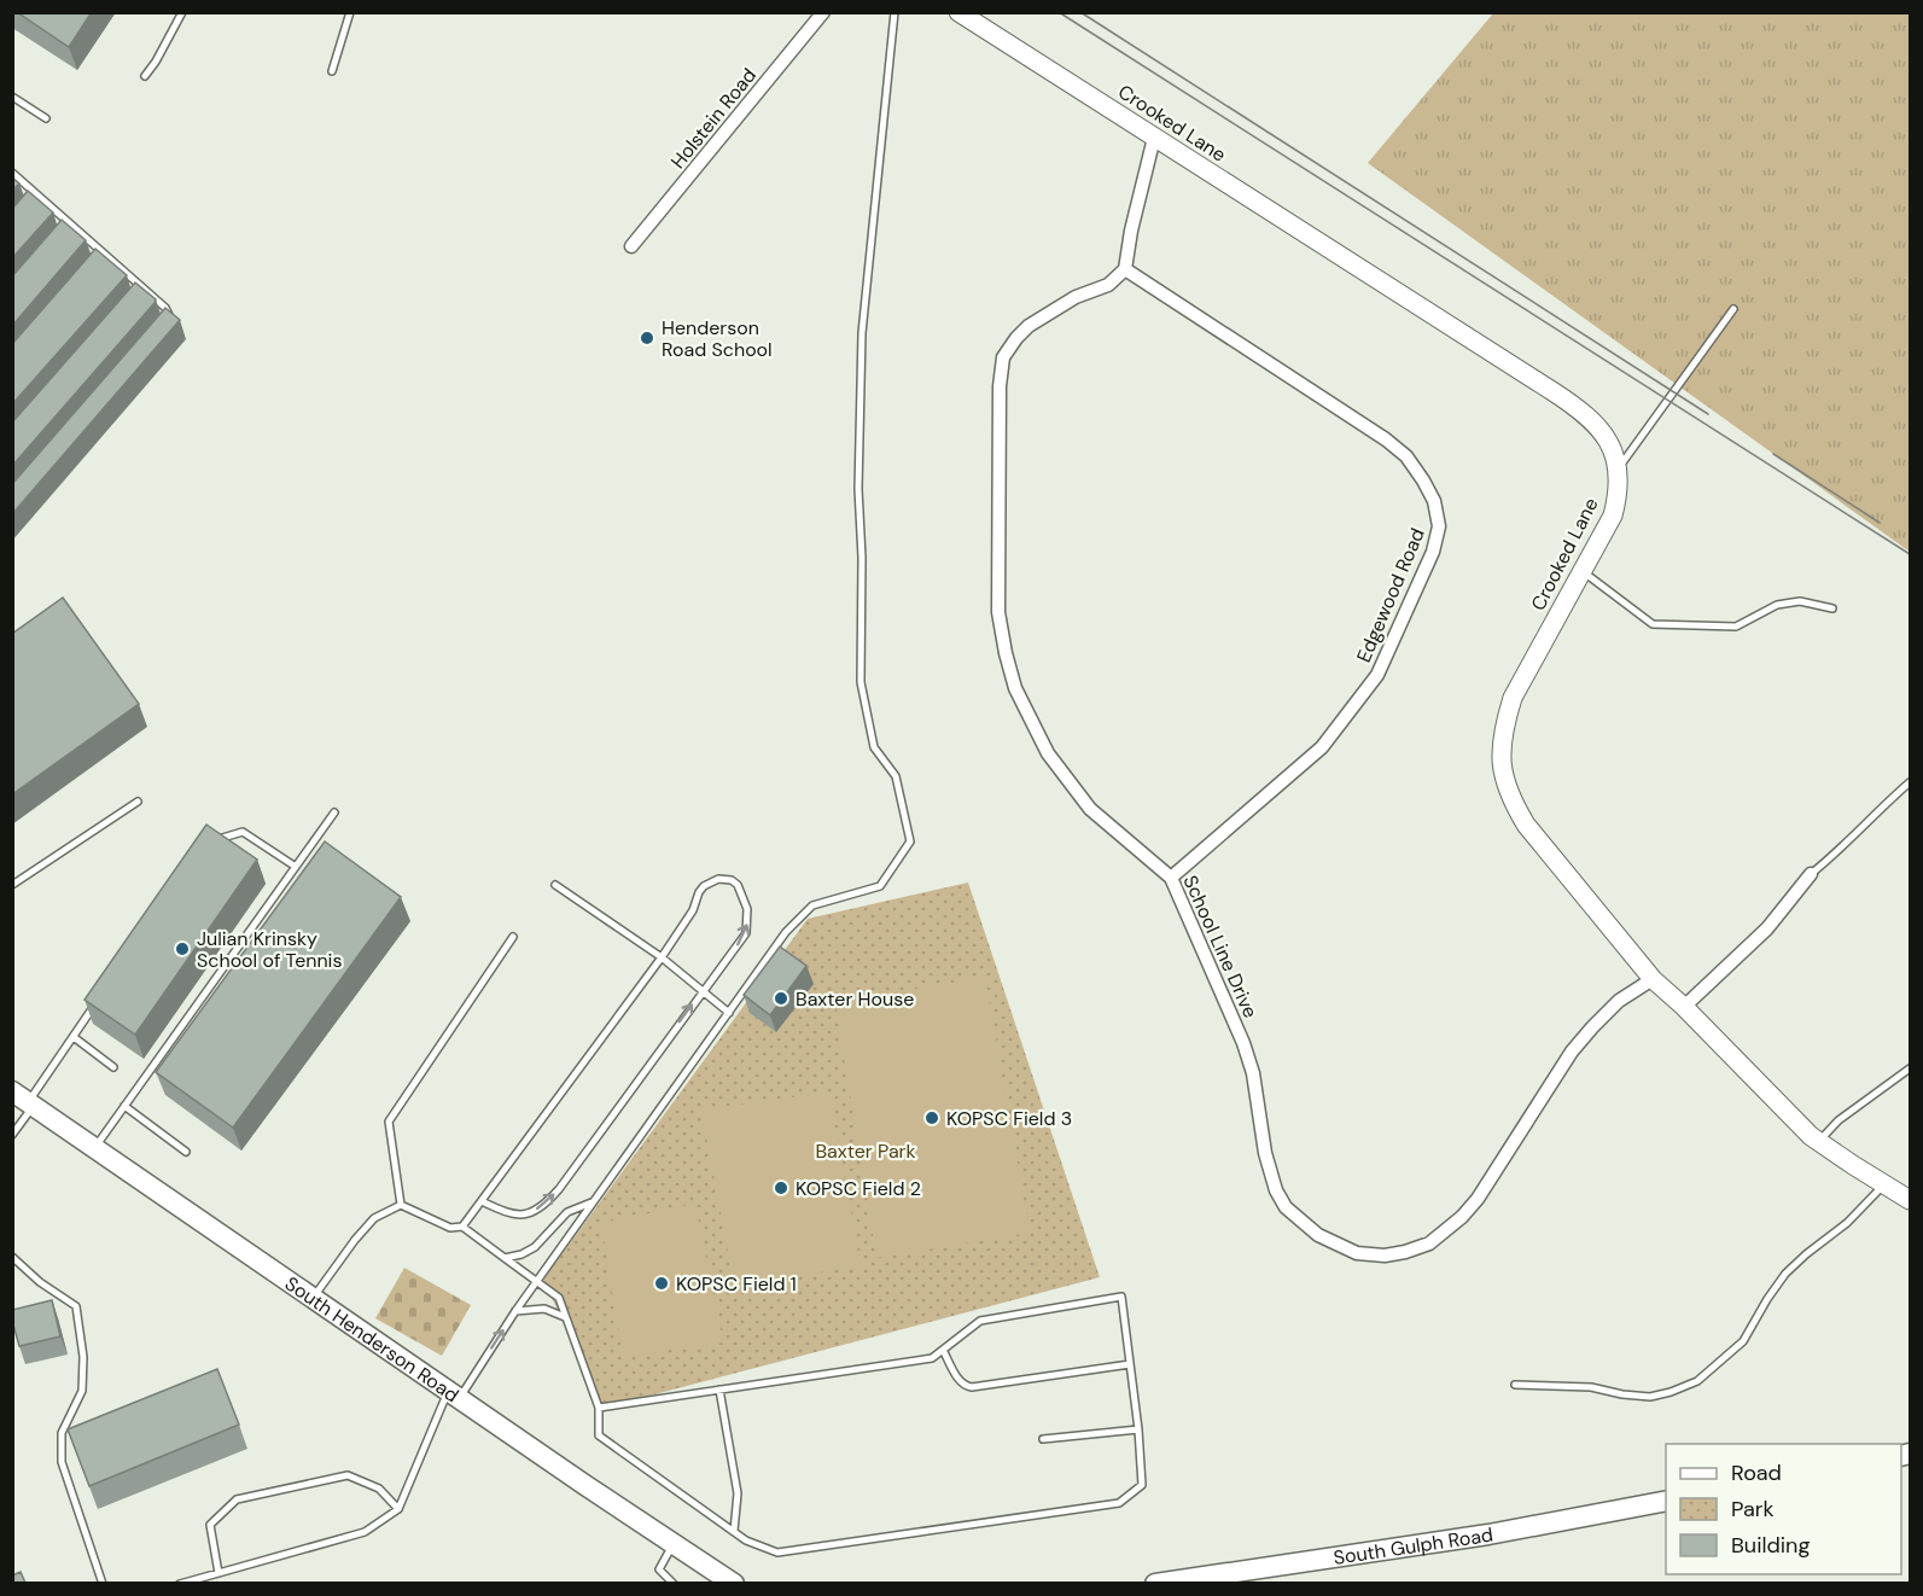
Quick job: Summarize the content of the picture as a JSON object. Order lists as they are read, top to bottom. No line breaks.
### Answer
{"streets":{"main road":["South Henderson Road","South Gulph Road"],"street":["Holstein Road","Crooked Lane","Edgewood Road","School Line Drive"]},"crossings":[["Crooked Lane","School Line Drive"],["Edgewood Road","School Line Drive"]],"parks":["Baxter Park"],"places":["Henderson Road School","Julian Krinsky School of Tennis","Baxter House","KOPSC Field 3","KOPSC Field 2","KOPSC Field 1"],"legend":["Road","Park","Building"]}
